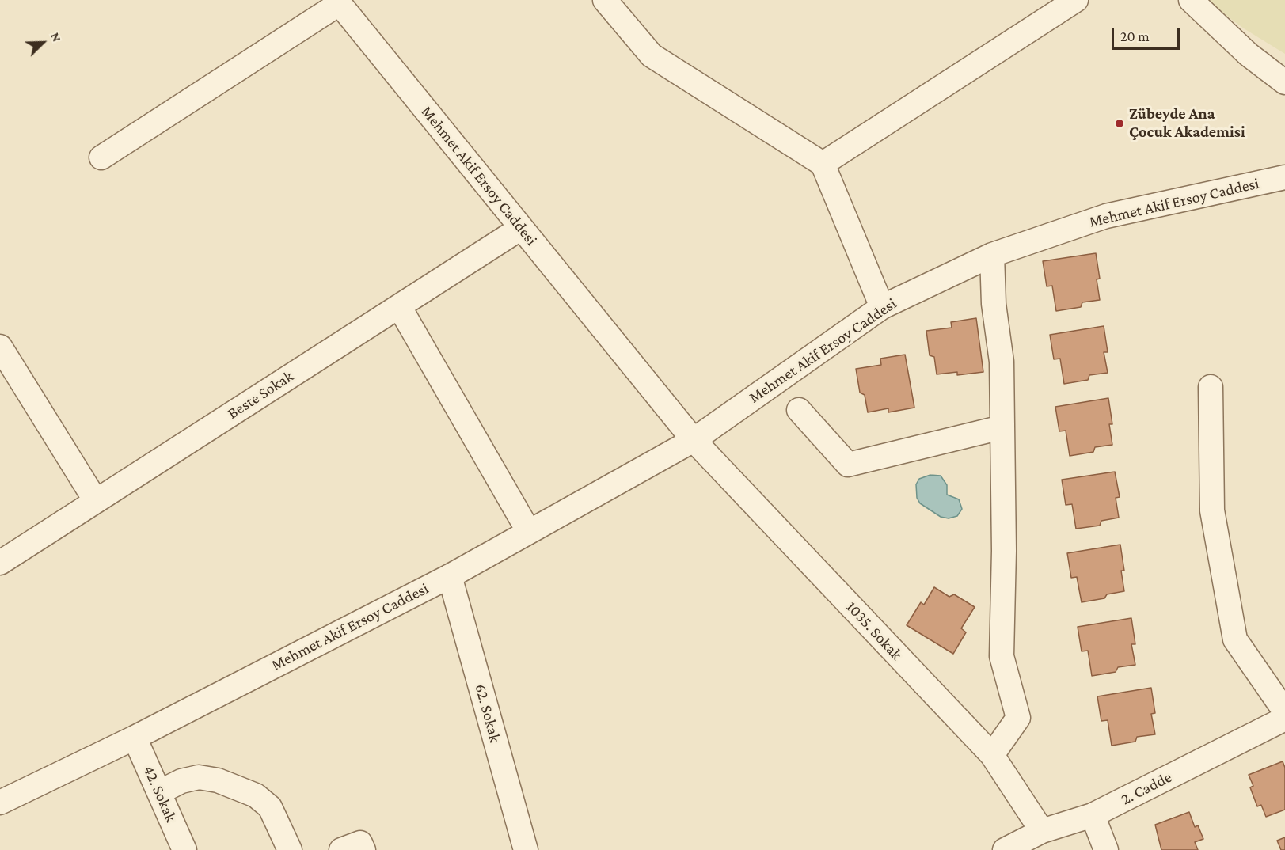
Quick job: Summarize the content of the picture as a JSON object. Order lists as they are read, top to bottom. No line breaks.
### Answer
{"streets":{"street":["Mehmet Akif Ersoy Caddesi","Beste Sokak","1035. Sokak","62. Sokak","2. Cadde","42. Sokak"]},"crossings":[["Mehmet Akif Ersoy Caddesi","Beste Sokak"],["Mehmet Akif Ersoy Caddesi","1035. Sokak"],["Mehmet Akif Ersoy Caddesi","62. Sokak"],["Mehmet Akif Ersoy Caddesi","42. Sokak"],["1035. Sokak","2. Cadde"]],"places":["Zübeyde Ana Çocuk Akademisi"],"scale_bar":"20 m","north":"top right"}
